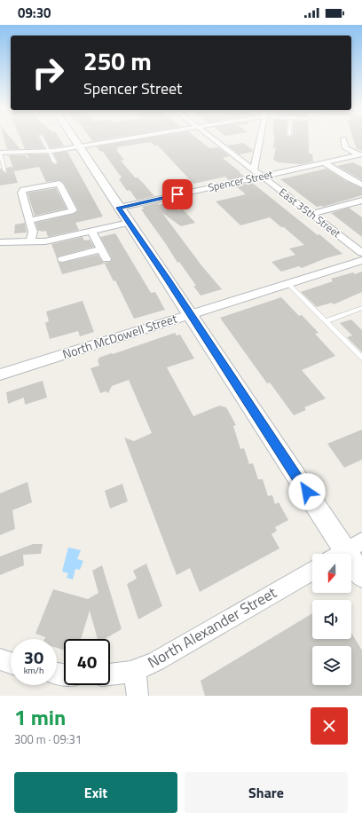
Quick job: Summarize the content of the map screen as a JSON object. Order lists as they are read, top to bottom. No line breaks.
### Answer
{"streets":{"street":["Spencer Street","East 35th Street","North McDowell Street","North Alexander Street"]},"crossings":[["Spencer Street","East 35th Street"]],"north":"bottom","page":{"status":"09:30","turn":["250 m","Spencer Street"],"speed":"30 km/h","limit":"40","heading":["1 min","300 m · 09:31"],"buttons":["Exit","Share"]}}
